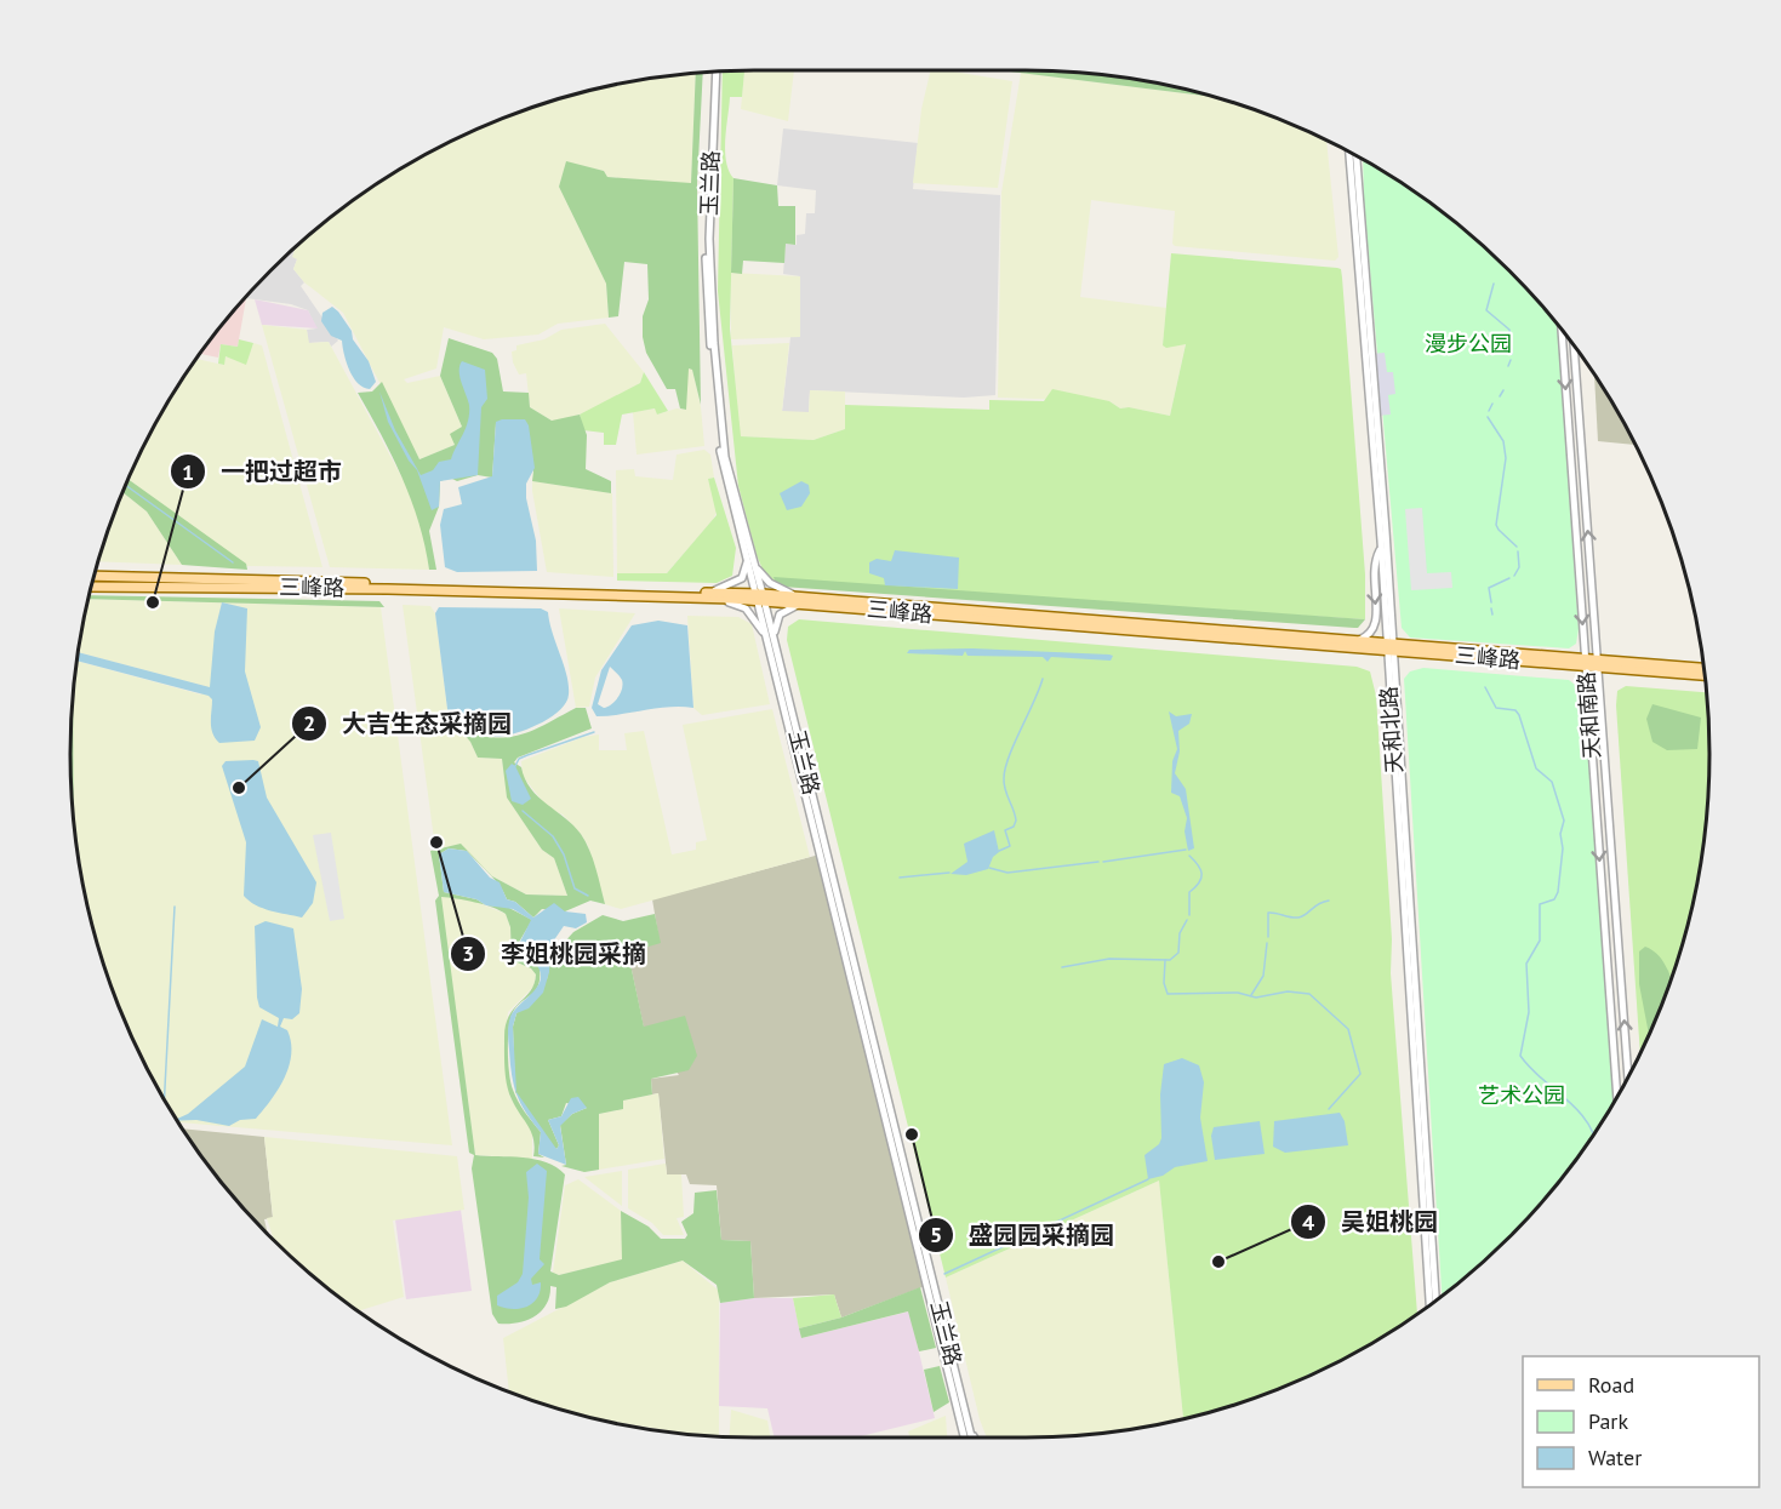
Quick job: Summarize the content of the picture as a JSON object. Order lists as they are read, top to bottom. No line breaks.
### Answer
{"streets":{"main road":["三峰路"],"street":["玉兰路","天和南路","天和北路"]},"crossings":[["玉兰路","三峰路"],["三峰路","天和南路"],["三峰路","天和北路"]],"parks":["漫步公园","艺术公园"],"places":["一把过超市","大吉生态采摘园","李姐桃园采摘","盛园园采摘园","吴姐桃园"],"legend":["Road","Park","Water"]}
